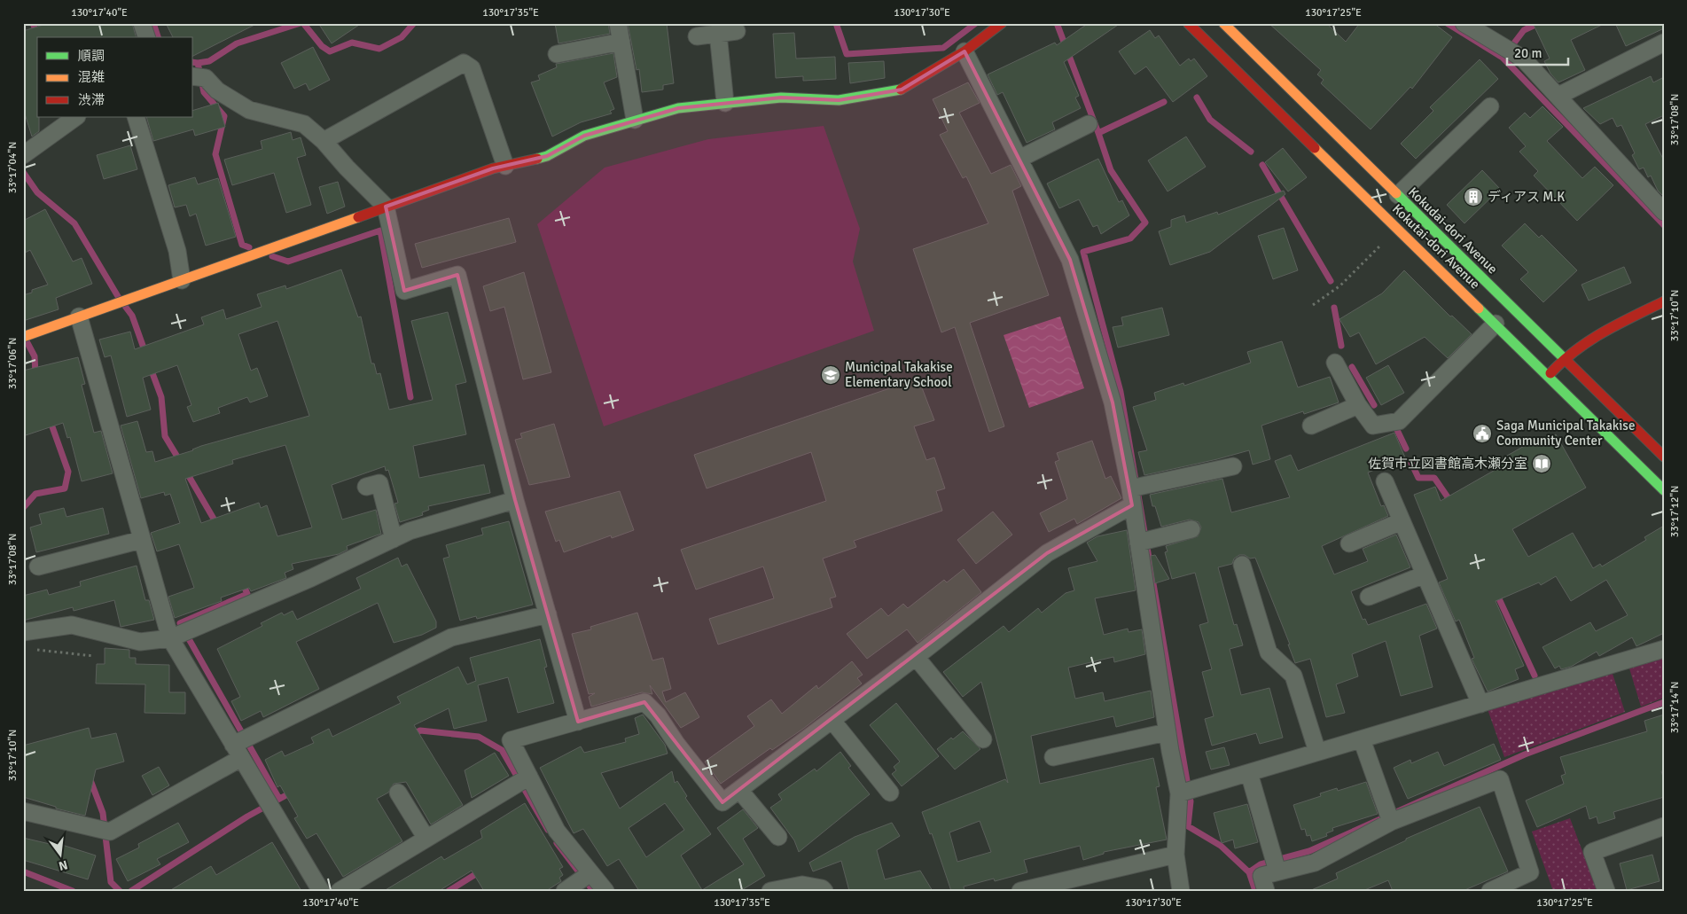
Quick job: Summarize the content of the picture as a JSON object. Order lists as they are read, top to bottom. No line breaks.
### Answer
{"streets":{"main road":["Kokudai-dori Avenue","Kokutai-dori Avenue"]},"places":{"building":["ディアス M.K"],"school or university":["Municipal Takakise Elementary School"],"public building":["Saga Municipal Takakise Community Center"],"library":["佐賀市立図書館高木瀬分室"]},"legend":["順調","混雑","渋滞"],"scale_bar":"20 m","north":"bottom","coordinates":["130°17'40\"E","130°17'35\"E","130°17'30\"E","130°17'25\"E","33°17'08\"N","33°17'04\"N","33°17'10\"N","33°17'06\"N","33°17'12\"N","33°17'14\"N"]}
